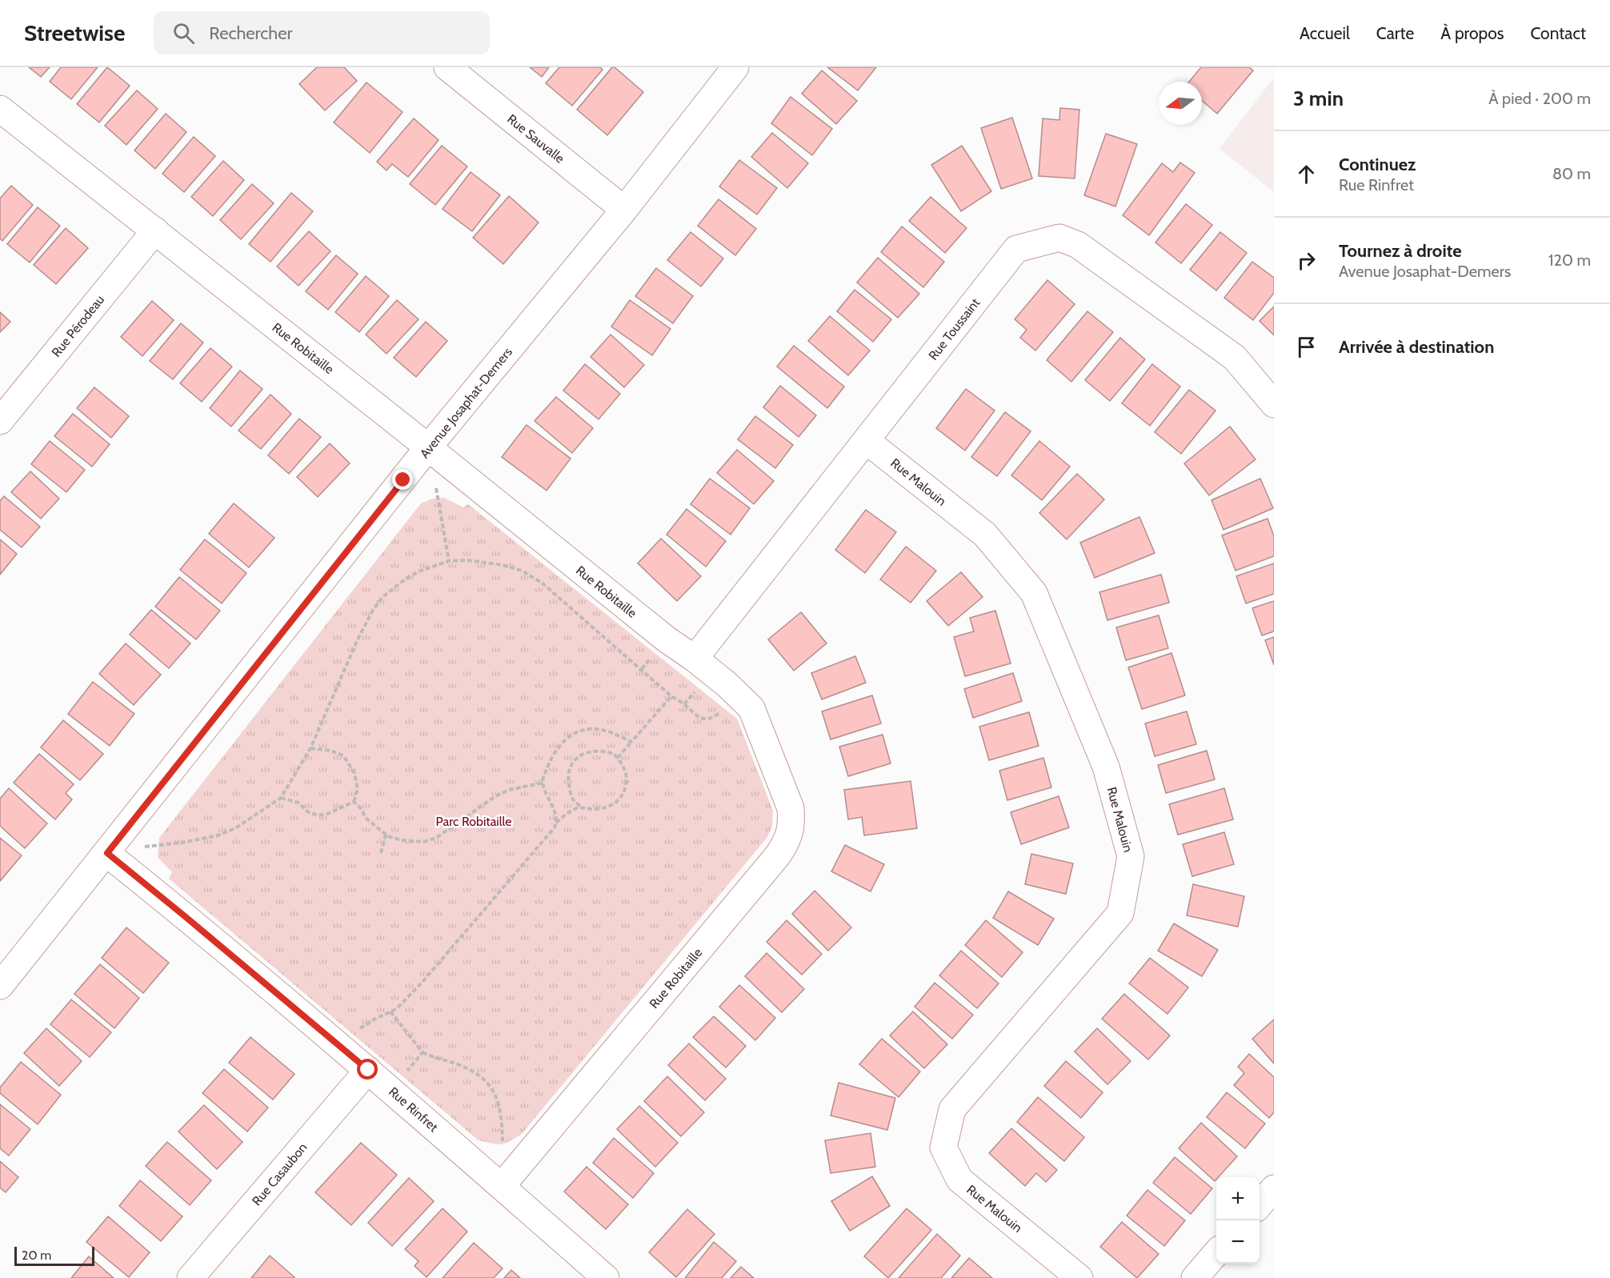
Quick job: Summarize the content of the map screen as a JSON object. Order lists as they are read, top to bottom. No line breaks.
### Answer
{"streets":{"street":["Rue Sauvalle","Rue Pérodeau","Rue Toussaint","Rue Robitaille","Avenue Josaphat-Demers","Rue Malouin","Rue Rinfret","Rue Casaubon"]},"crossings":[["Rue Sauvalle","Avenue Josaphat-Demers"],["Rue Pérodeau","Rue Robitaille"],["Rue Toussaint","Rue Robitaille"],["Rue Toussaint","Rue Malouin"],["Rue Robitaille","Avenue Josaphat-Demers"],["Rue Robitaille","Rue Rinfret"],["Avenue Josaphat-Demers","Rue Rinfret"],["Rue Rinfret","Rue Casaubon"]],"parks":["Parc Robitaille"],"scale_bar":"20 m","north":"left","page":{"header":"Streetwise","search":"Rechercher","nav":["Accueil","Carte","À propos","Contact"],"heading":["3 min","À pied · 200 m"],"list":[["Continuez","Rue Rinfret","80 m"],["Tournez à droite","Avenue Josaphat-Demers","120 m"],"Arrivée à destination"],"map_buttons":["+","−"],"scale":"20 m"}}
